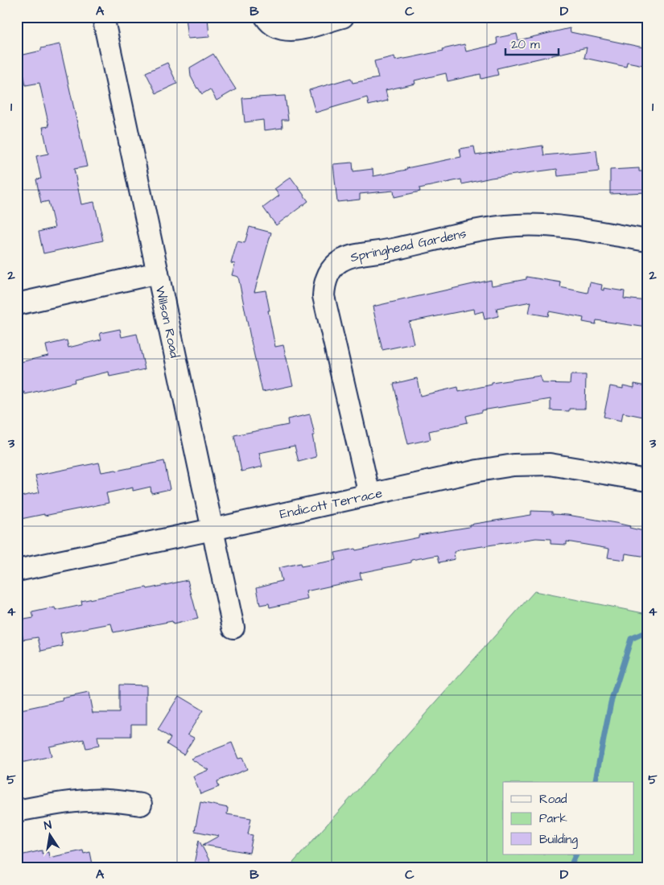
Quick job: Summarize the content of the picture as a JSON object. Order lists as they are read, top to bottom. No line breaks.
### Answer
{"streets":{"street":["Springhead Gardens","Willson Road","Endicott Terrace"]},"crossings":[["Springhead Gardens","Endicott Terrace"],["Willson Road","Endicott Terrace"]],"legend":["Road","Park","Building"],"scale_bar":"20 m","north":"top","grid":{"columns":["A","B","C","D"],"rows":["1","2","3","4","5"]}}
